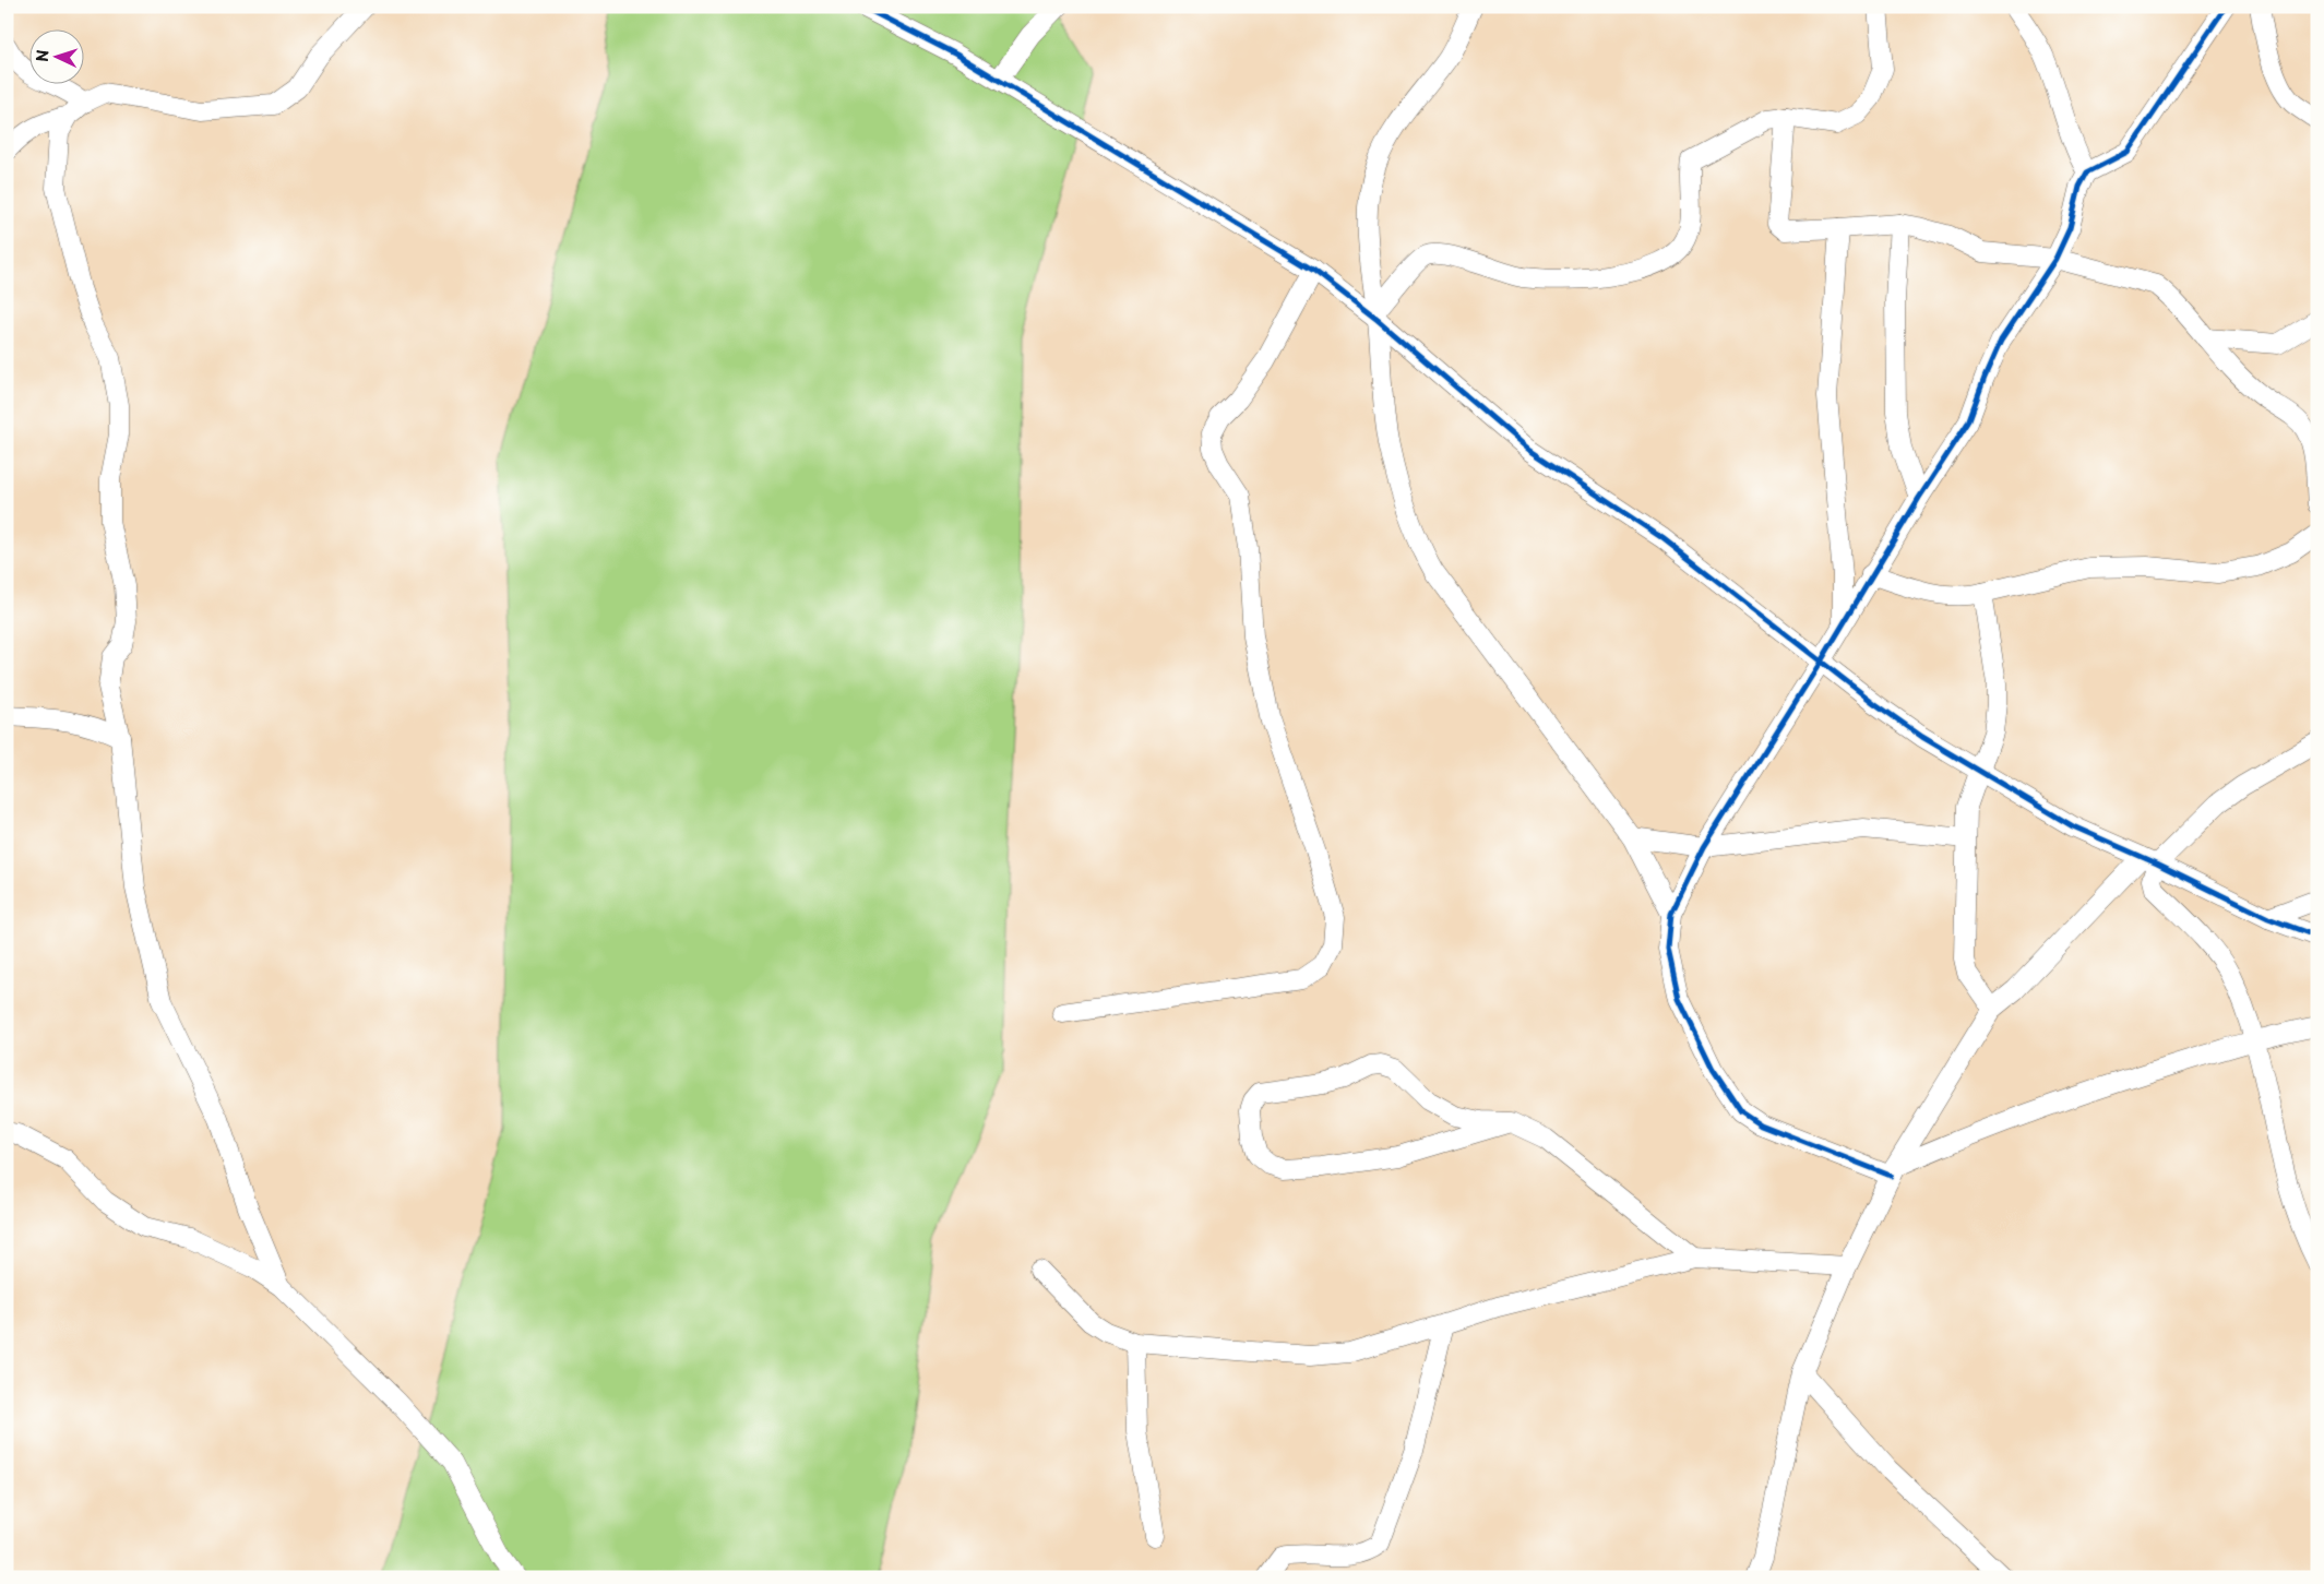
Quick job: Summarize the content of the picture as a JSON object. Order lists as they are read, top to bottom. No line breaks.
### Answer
{"north":"left"}
